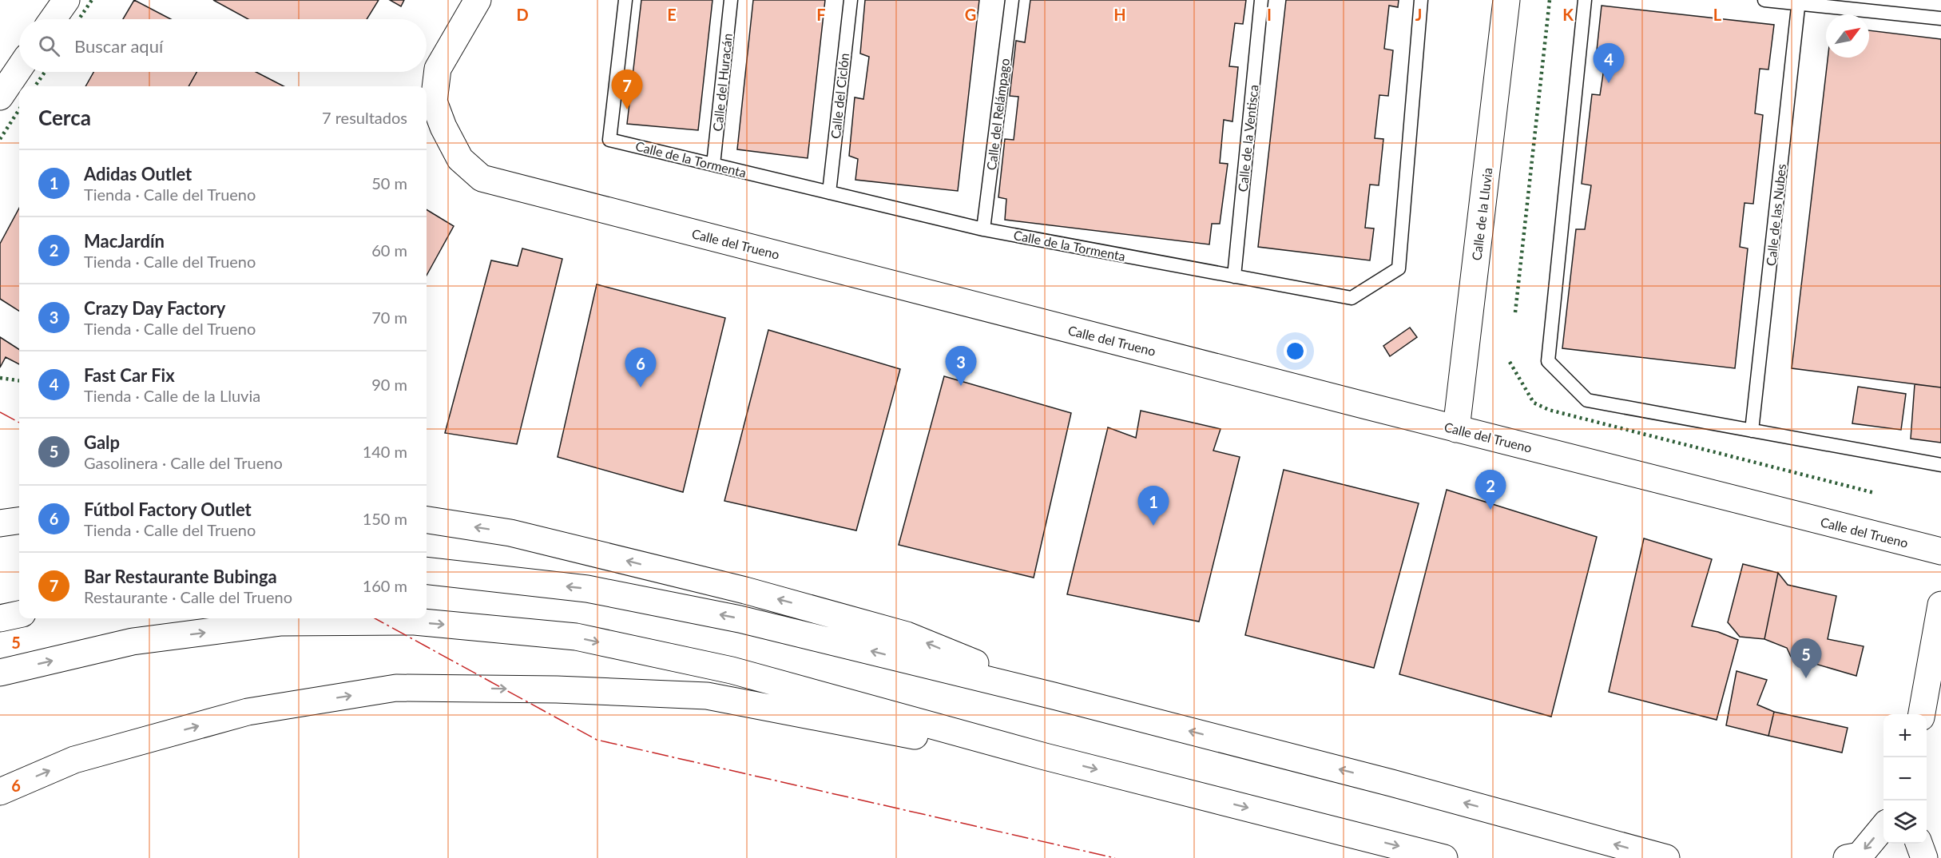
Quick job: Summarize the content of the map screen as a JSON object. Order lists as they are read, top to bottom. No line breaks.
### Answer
{"streets":{"main road":["Calle de la Lluvia","Calle del Trueno"],"lane":["Calle del Huracán","Calle del Ciclón","Calle del Relámpago","Calle de la Ventisca","Calle de la Tormenta","Calle de las Nubes"]},"crossings":[["Calle del Huracán","Calle de la Tormenta"],["Calle del Ciclón","Calle de la Tormenta"],["Calle del Relámpago","Calle de la Tormenta"],["Calle de la Ventisca","Calle de la Tormenta"],["Calle de la Lluvia","Calle del Trueno"]],"north":"top right","page":{"search":"Buscar aquí","pins":["4","7","3","6","2","1","5"],"heading":["Cerca","7 resultados"],"list":[{"mark":"1","name":"Adidas Outlet","note":"Tienda · Calle del Trueno","value":"50 m"},{"mark":"2","name":"MacJardín","note":"Tienda · Calle del Trueno","value":"60 m"},{"mark":"3","name":"Crazy Day Factory","note":"Tienda · Calle del Trueno","value":"70 m"},{"mark":"4","name":"Fast Car Fix","note":"Tienda · Calle de la Lluvia","value":"90 m"},{"mark":"5","name":"Galp","note":"Gasolinera · Calle del Trueno","value":"140 m"},{"mark":"6","name":"Fútbol Factory Outlet","note":"Tienda · Calle del Trueno","value":"150 m"},{"mark":"7","name":"Bar Restaurante Bubinga","note":"Restaurante · Calle del Trueno","value":"160 m"}],"map_buttons":["+","−"]},"grid":{"columns":["D","E","F","G","H","I","J","K","L"],"rows":["5","6"]}}
